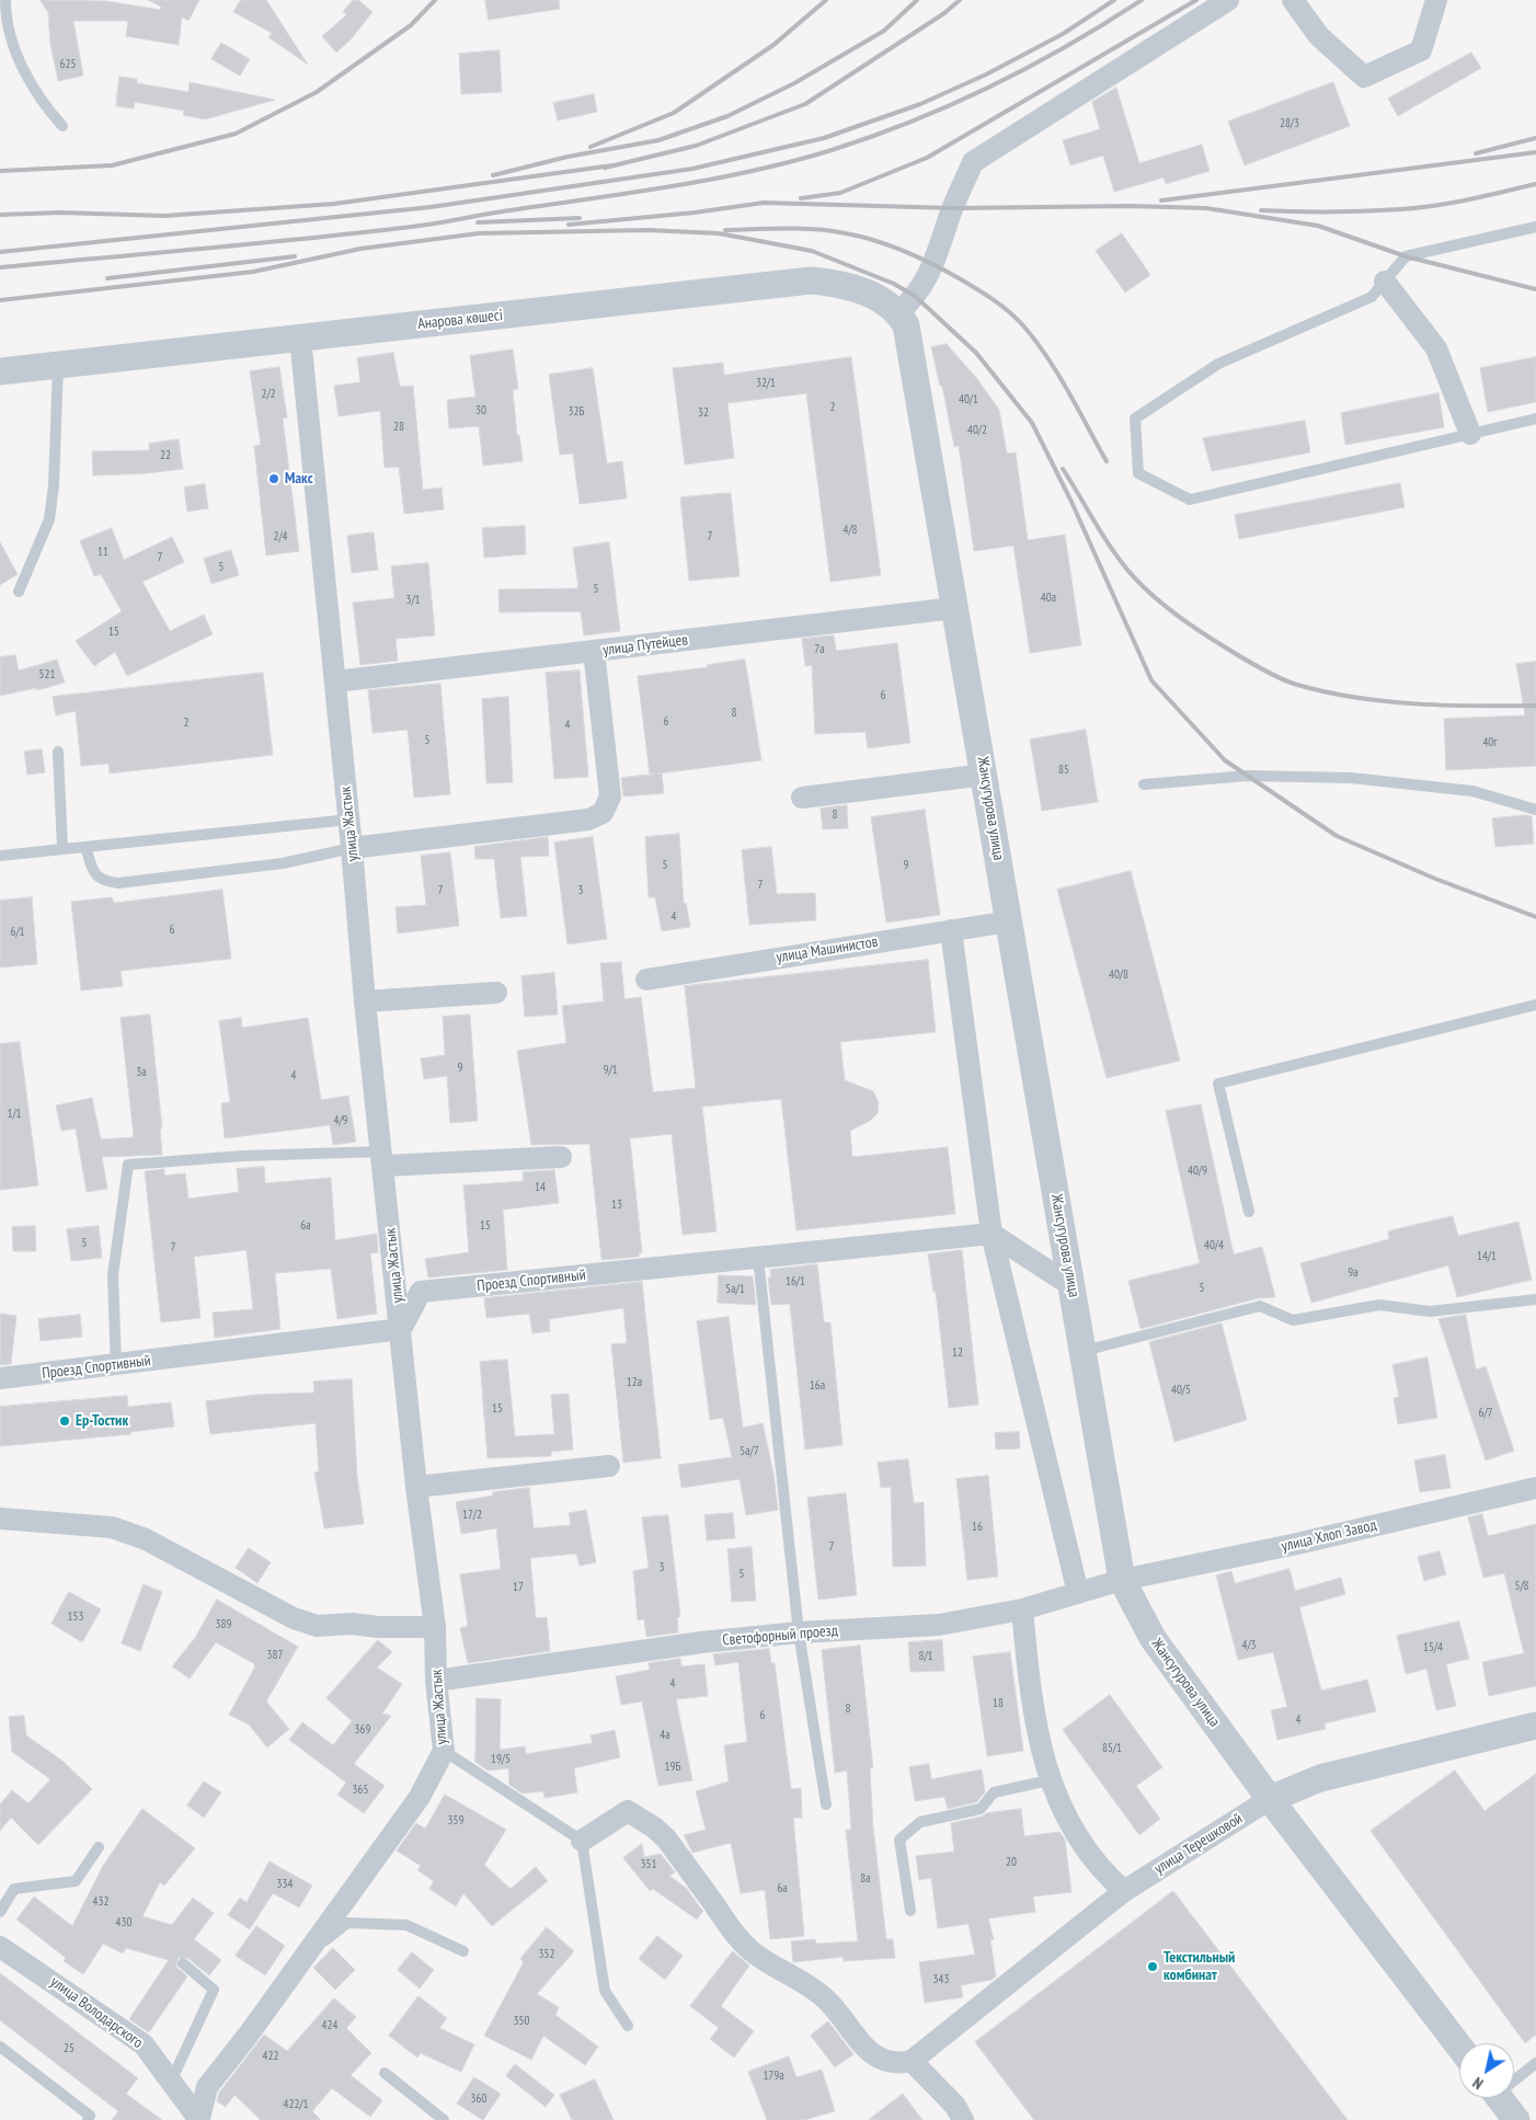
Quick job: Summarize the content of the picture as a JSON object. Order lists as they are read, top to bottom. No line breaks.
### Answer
{"streets":{"street":["Анарова көшесі","улица Путейцев","Жансугурова улица","улица Жастык","улица Машинистов","Проезд Спортивный","улица Хлоп Завод","Светофорный проезд","улица Терешковой","улица Володарского"]},"crossings":[["Анарова көшесі","Жансугурова улица"],["Анарова көшесі","улица Жастык"],["улица Путейцев","Жансугурова улица"],["улица Путейцев","улица Жастык"],["Жансугурова улица","улица Машинистов"],["Жансугурова улица","улица Хлоп Завод"],["Жансугурова улица","Светофорный проезд"],["Жансугурова улица","улица Терешковой"],["улица Жастык","Проезд Спортивный"],["улица Жастык","Светофорный проезд"],["улица Жастык","улица Володарского"],["улица Хлоп Завод","Светофорный проезд"]],"places":["Макс","Ер-Тостик","Текстильный комбинат"],"house_numbers":["625","28/3","32/1","2/2","40/1","2","30","32Б","32","28","40/2","22","4/8","2/4","7","11","7","5","5","40а","3/1","15","7а","521","6","8","6","2","4","5","40г","85","8","5","9","7","7","3","4","6","6/1","40/8","9","9/1","3а","4","1/1","4/9","40/9","14","13","6а","15","5","40/4","7","14/1","9а","16/1","5","5а/1","12","12а","16а","40/5","15","6/7","5а/7","17/2","16","7","3","5","5/8","17","153","389","4/3","15/4","387","8/1","4","18","8","6","4","369","4а","85/1","19/5","19Б","365","359","20","351","8а","334","6а","432","430","352","343","350","424","25","422","179а","360","422/1"],"north":"bottom left"}
